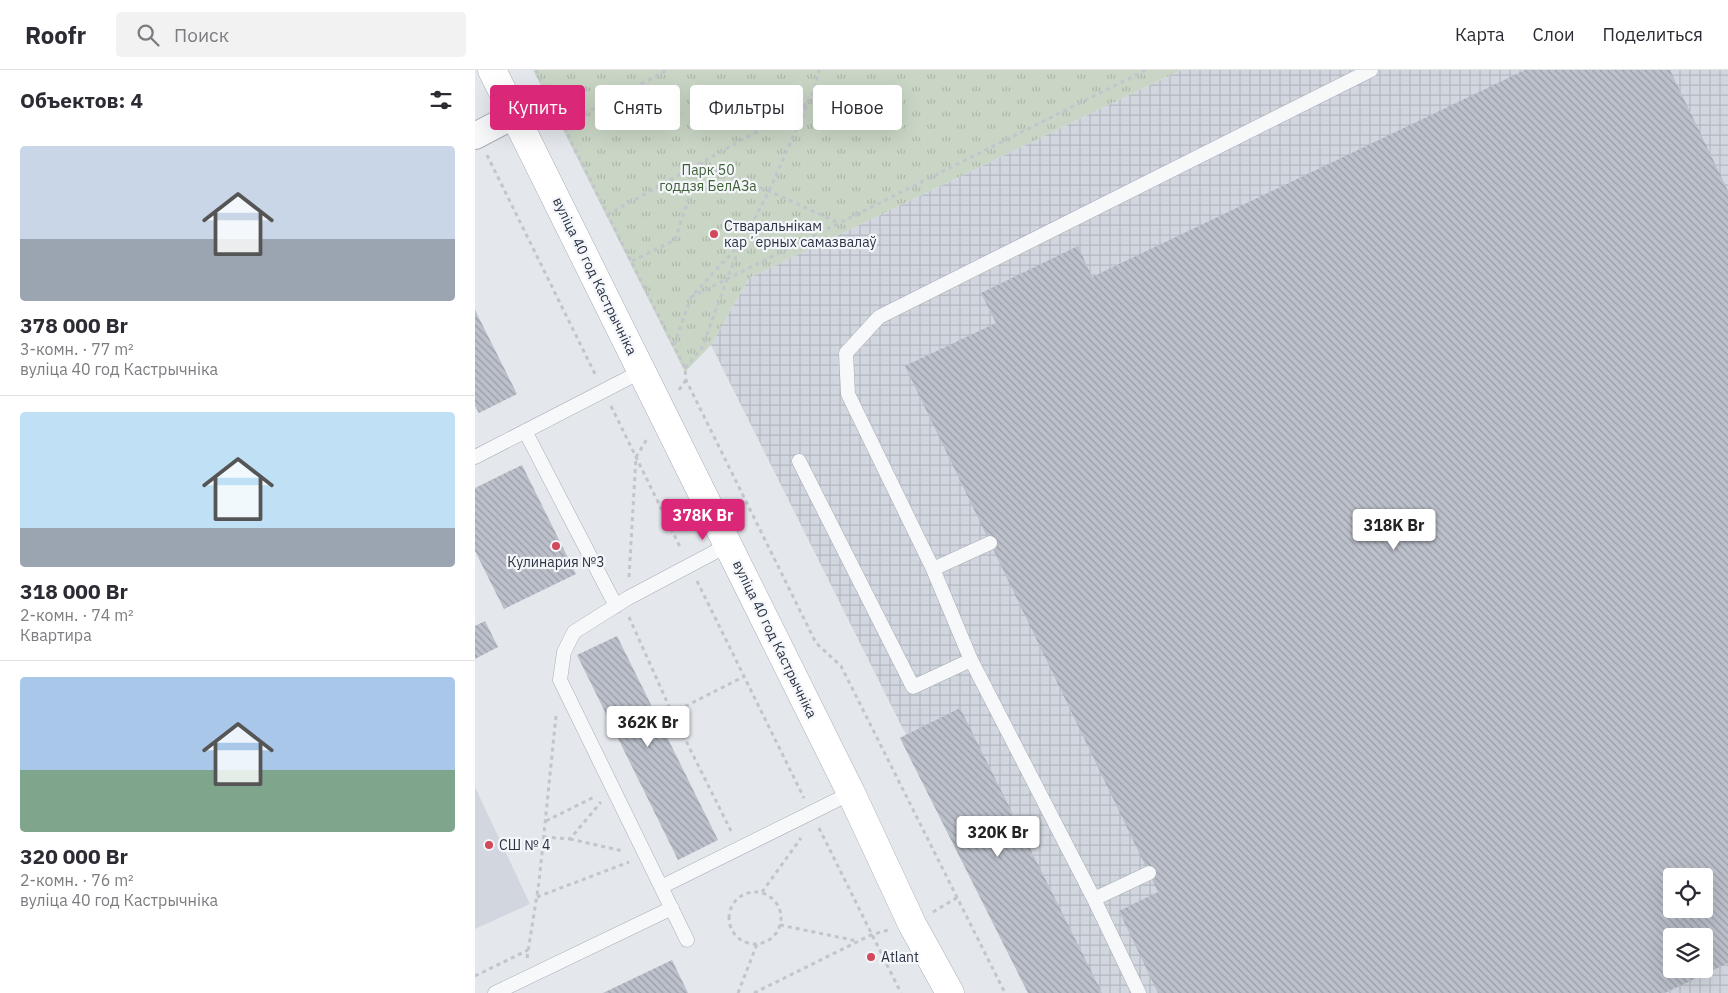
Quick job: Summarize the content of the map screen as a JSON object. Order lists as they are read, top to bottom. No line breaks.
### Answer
{"streets":{"main road":["вуліца 40 год Кастрычніка"]},"parks":["Парк 50 годдзя БелАЗа"],"places":["Стваральнікам карʼерных самазвалаў","Кулинария №3","СШ № 4","Atlant"],"page":{"header":"Roofr","search":"Поиск","nav":["Карта","Слои","Поделиться"],"heading":"Объектов: 4","chip":["Купить","Снять","Фильтры","Новое"],"list":[{"name":"378 000 Br","note":"3-комн. · 77 m² · вуліца 40 год Кастрычніка"},{"name":"318 000 Br","note":"2-комн. · 74 m² · Квартира"},{"name":"320 000 Br","note":"2-комн. · 76 m² · вуліца 40 год Кастрычніка"}],"price":["378K Br","318K Br","362K Br","320K Br"]}}
